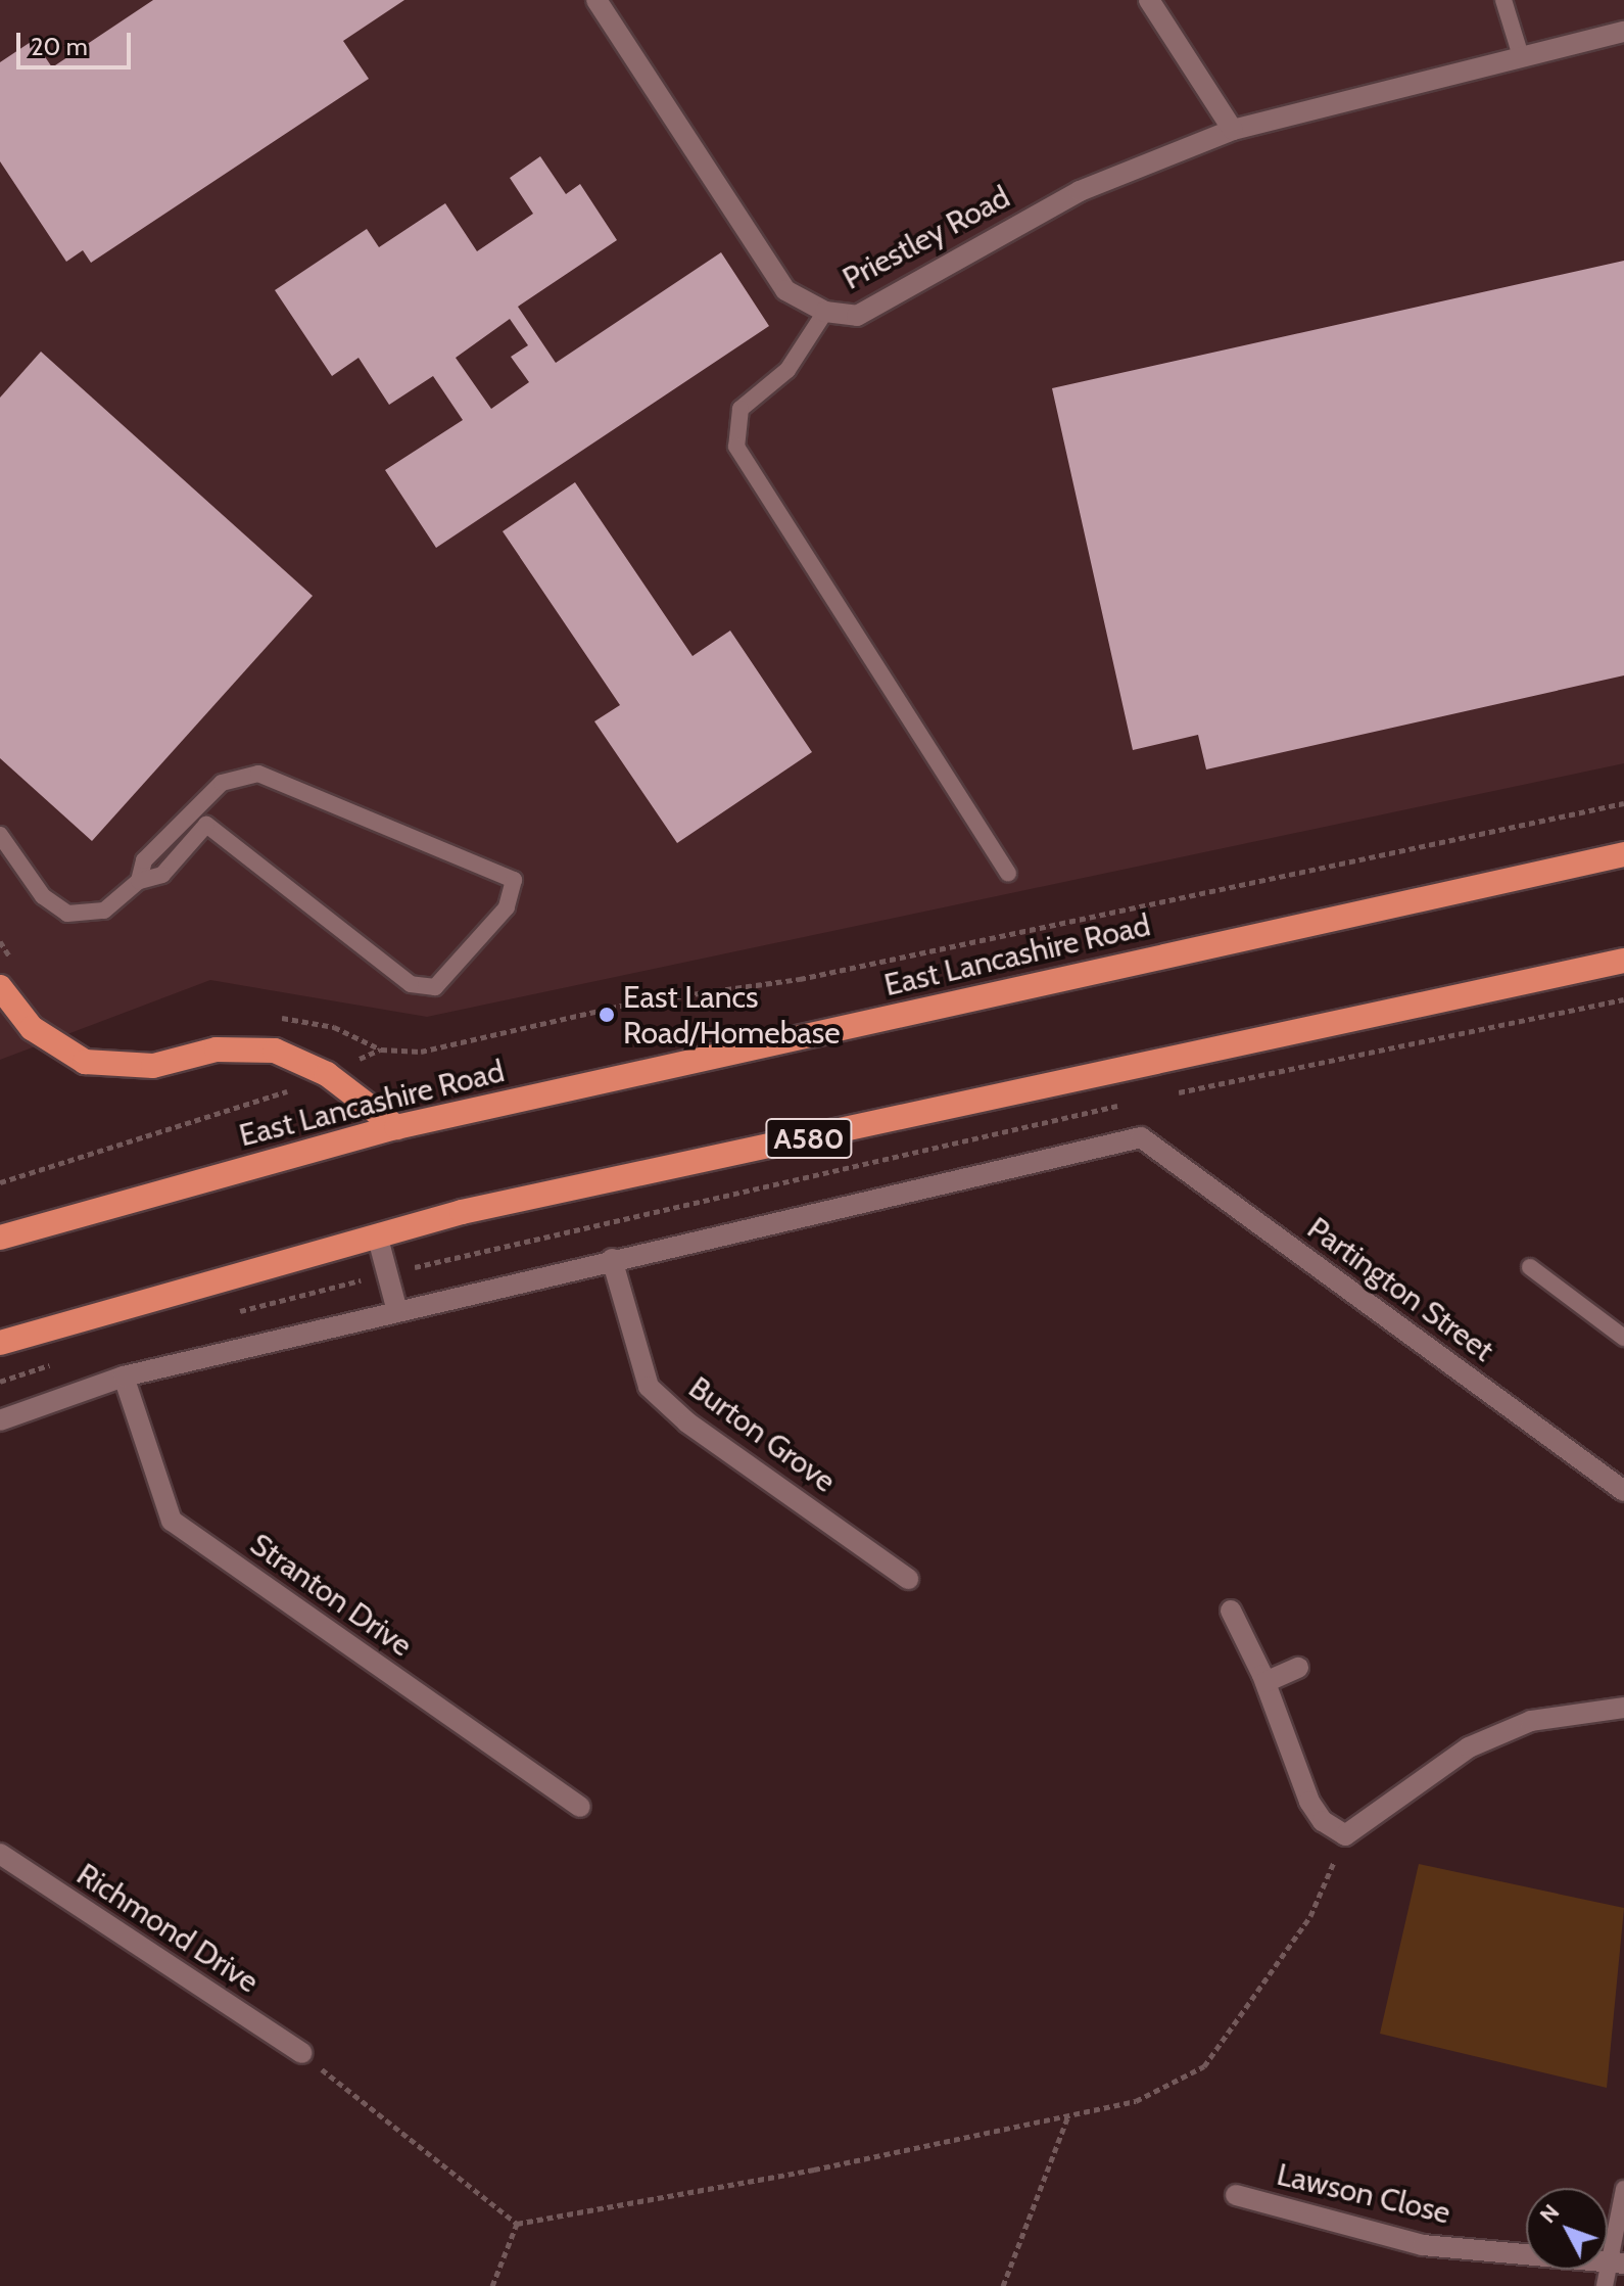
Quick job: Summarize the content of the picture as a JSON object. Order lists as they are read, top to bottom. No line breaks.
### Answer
{"streets":{"highway":["East Lancashire Road","A580"],"street":["Priestley Road","Partington Street","Burton Grove","Stranton Drive","Richmond Drive","Lawson Close"]},"crossings":[["Partington Street","Burton Grove"]],"places":["East Lancs Road/Homebase"],"scale_bar":"20 m","north":"top left"}
